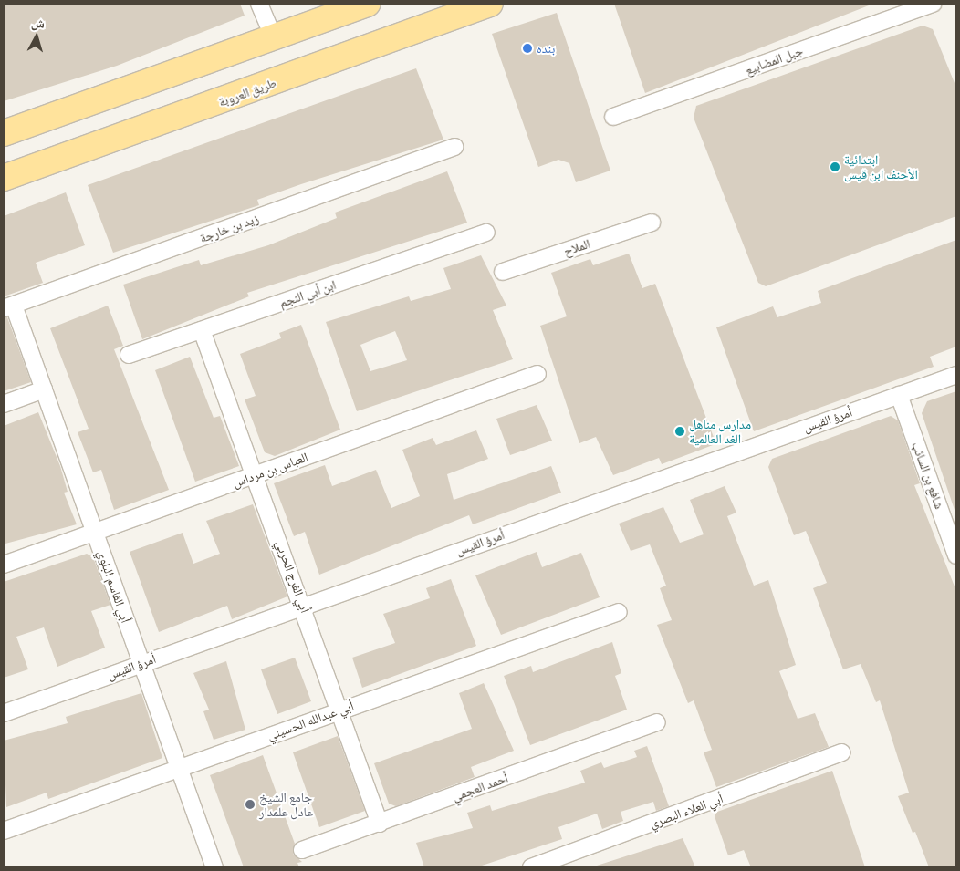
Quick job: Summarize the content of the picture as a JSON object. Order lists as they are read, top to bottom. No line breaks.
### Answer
{"streets":{"main road":["طريق العروبة"],"street":["جبل المضابيع","زيد بن خارجة","الملاح","ابن أبي النجم","أمرؤ القيس","العباس بن مرداس","شافع بن السائب","أبي الفرج الحربي","أبي القاسم البلوي","أبي عبدالله الحسيني","أحمد العجمي","أبي العلاء البصري"]},"crossings":[["زيد بن خارجة","أبي القاسم البلوي"],["ابن أبي النجم","أبي الفرج الحربي"],["أمرؤ القيس","شافع بن السائب"],["أمرؤ القيس","أبي الفرج الحربي"],["أمرؤ القيس","أبي القاسم البلوي"],["العباس بن مرداس","أبي الفرج الحربي"],["العباس بن مرداس","أبي القاسم البلوي"],["أبي الفرج الحربي","أبي عبدالله الحسيني"],["أبي الفرج الحربي","أحمد العجمي"],["أبي القاسم البلوي","أبي عبدالله الحسيني"]],"places":["بنده","ابتدائية الأحنف ابن قيس","مدارس مناهل الغد العالمية","جامع الشيخ عادل علمدار"],"north":"top"}
